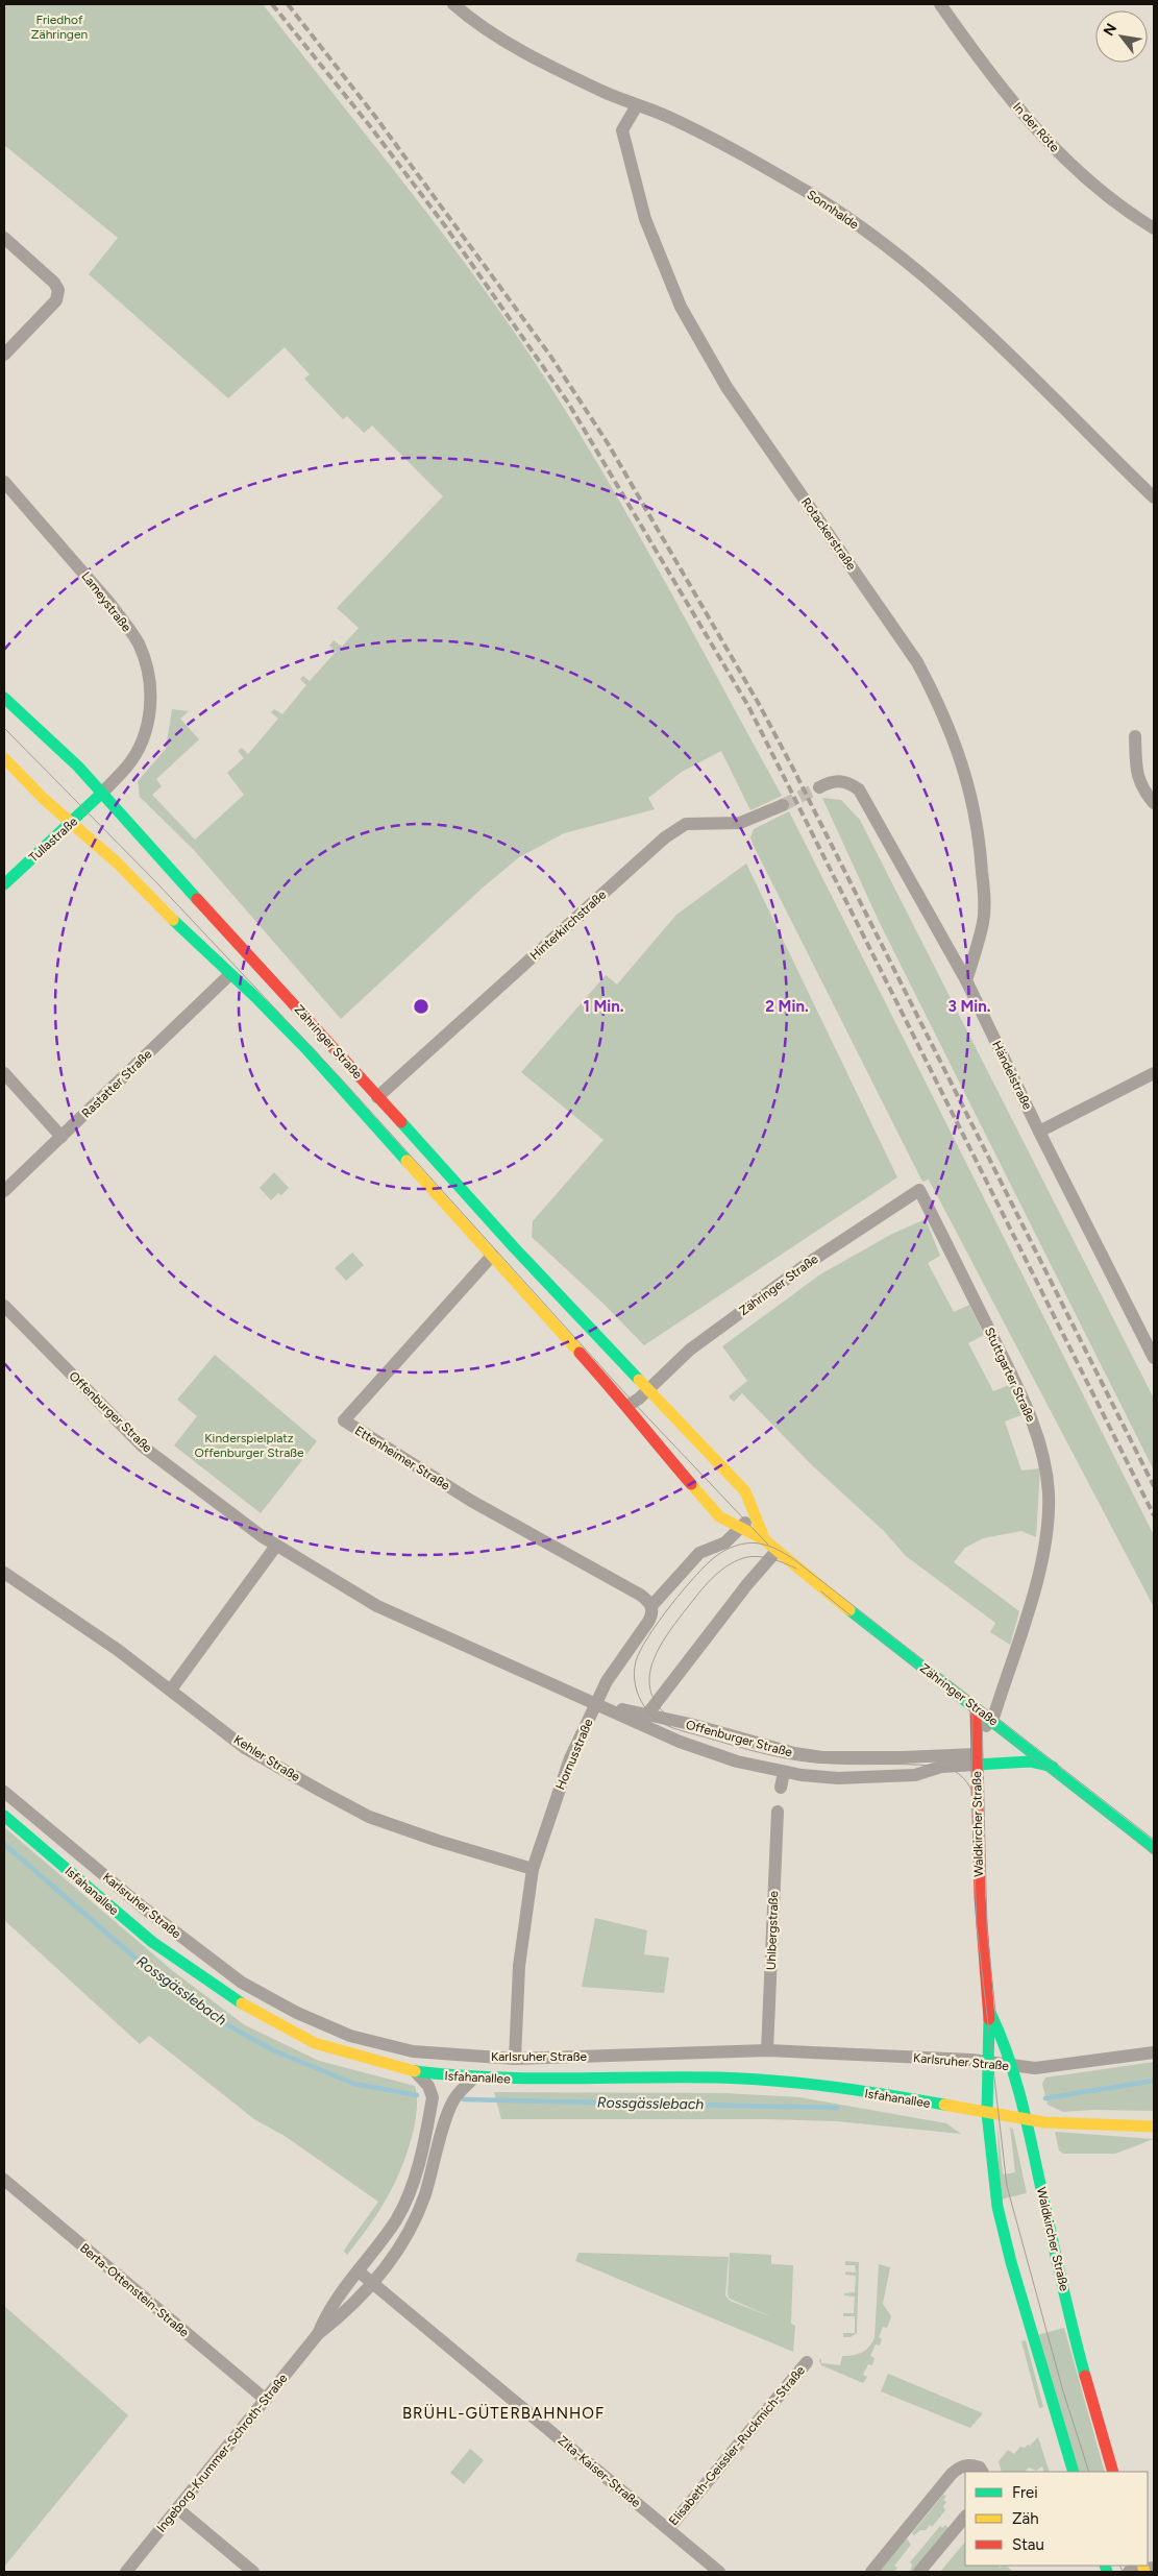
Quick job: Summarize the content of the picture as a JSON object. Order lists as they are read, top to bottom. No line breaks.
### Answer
{"streets":{"main road":["Tullastraße","Zähringer Straße","Waldkircher Straße","Isfahanallee"],"street":["In der Röte","Sonnhalde","Rotackerstraße","Lameystraße","Hinterkirchstraße","Händelstraße","Rastatter Straße","Stuttgarter Straße","Offenburger Straße","Ettenheimer Straße","Hornusstraße","Kehler Straße","Karlsruher Straße","Uhlbergstraße","Berta-Ottenstein-Straße","Elisabeth-Geissler-Ruckmich-Straße","Ingeborg-Krummer-Schroth-Straße","Zita-Kaiser-Straße"]},"crossings":[["Sonnhalde","Rotackerstraße"],["Rotackerstraße","Händelstraße"],["Lameystraße","Tullastraße"],["Lameystraße","Zähringer Straße"],["Tullastraße","Zähringer Straße"],["Hinterkirchstraße","Zähringer Straße"],["Zähringer Straße","Rastatter Straße"],["Zähringer Straße","Stuttgarter Straße"],["Zähringer Straße","Ettenheimer Straße"],["Zähringer Straße","Hornusstraße"],["Zähringer Straße","Waldkircher Straße"],["Offenburger Straße","Hornusstraße"],["Offenburger Straße","Waldkircher Straße"],["Ettenheimer Straße","Hornusstraße"],["Hornusstraße","Kehler Straße"],["Hornusstraße","Karlsruher Straße"],["Waldkircher Straße","Isfahanallee"],["Waldkircher Straße","Karlsruher Straße"],["Isfahanallee","Ingeborg-Krummer-Schroth-Straße"],["Karlsruher Straße","Uhlbergstraße"],["Berta-Ottenstein-Straße","Ingeborg-Krummer-Schroth-Straße"],["Elisabeth-Geissler-Ruckmich-Straße","Zita-Kaiser-Straße"],["Ingeborg-Krummer-Schroth-Straße","Zita-Kaiser-Straße"]],"districts":["BRÜHL-GÜTERBAHNHOF"],"water":["Rossgässlebach"],"parks":["Friedhof Zähringen","Kinderspielplatz Offenburger Straße"],"legend":["Frei","Zäh","Stau"],"north":"top left","rings":["1 Min.","2 Min.","3 Min."]}
